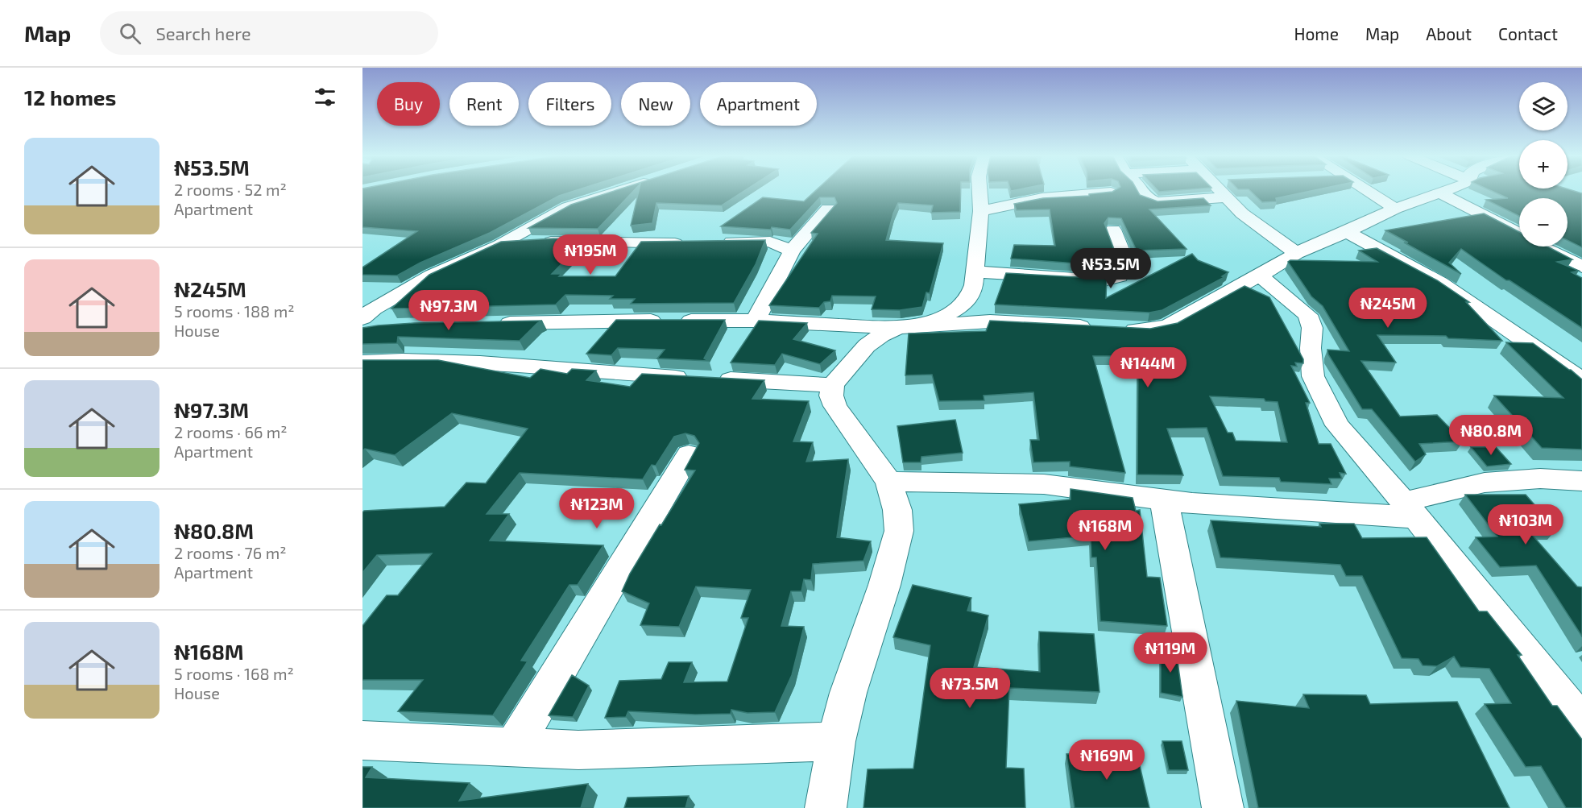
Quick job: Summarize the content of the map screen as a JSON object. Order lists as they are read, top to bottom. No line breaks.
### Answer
{"page":{"header":"Map","search":"Search here","nav":["Home","Map","About","Contact"],"heading":"12 homes","map_buttons":["+","−"],"chip":["Buy","Rent","Filters","New","Apartment"],"list":[{"name":"₦53.5M","note":"2 rooms · 52 m² · Apartment"},{"name":"₦245M","note":"5 rooms · 188 m² · House"},{"name":"₦97.3M","note":"2 rooms · 66 m² · Apartment"},{"name":"₦80.8M","note":"2 rooms · 76 m² · Apartment"},{"name":"₦168M","note":"5 rooms · 168 m² · House"}],"price":["₦195M","₦53.5M","₦245M","₦97.3M","₦144M","₦80.8M","₦123M","₦103M","₦168M","₦119M","₦73.5M","₦169M"]}}
